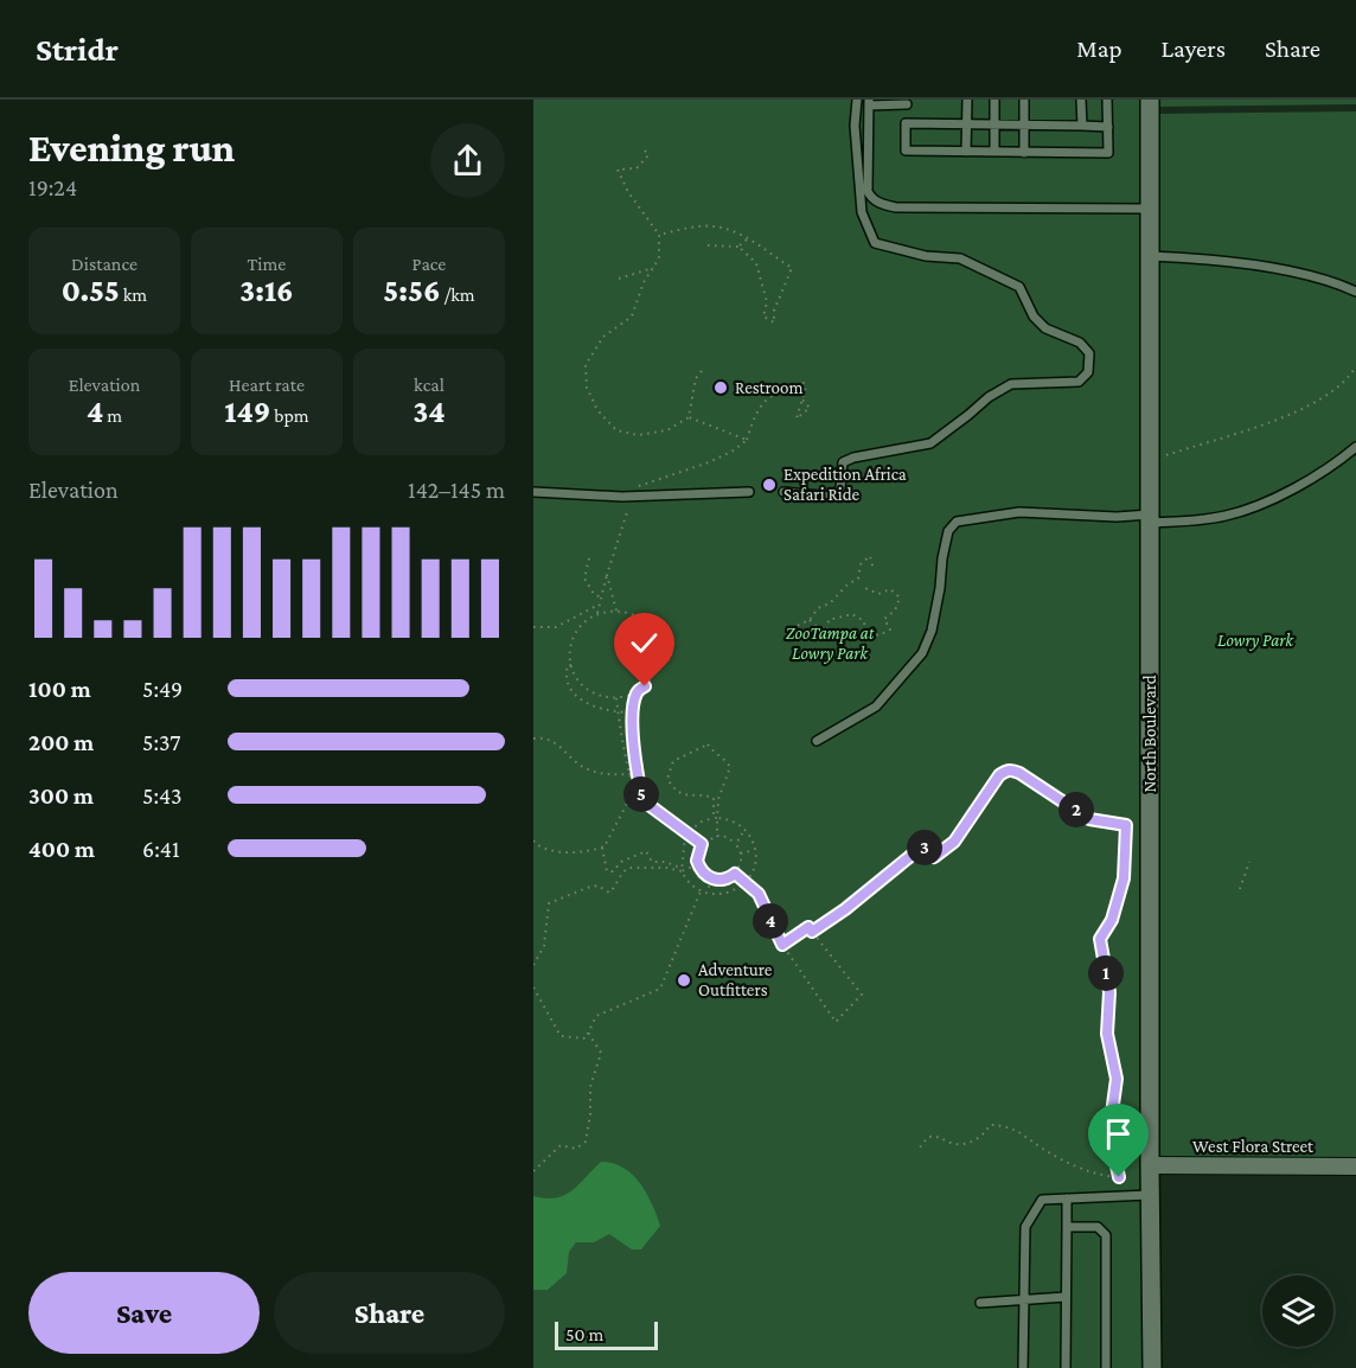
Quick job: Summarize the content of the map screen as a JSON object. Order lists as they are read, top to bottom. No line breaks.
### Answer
{"streets":{"street":["North Boulevard","West Flora Street"]},"crossings":[["North Boulevard","West Flora Street"]],"parks":["ZooTampa at Lowry Park","Lowry Park"],"places":["Restroom","Expedition Africa Safari Ride","Adventure Outfitters"],"scale_bar":"50 m","page":{"header":"Stridr","nav":["Map","Layers","Share"],"heading":["Evening run","19:24"],"stats":[["Distance","0.55 km"],["Time","3:16"],["Pace","5:56 /km"],["Elevation","4 m"],["Heart rate","149 bpm"],["kcal","34"]],"chart":["Elevation","142–145 m"],"list":[{"name":"100 m","note":"5:49"},{"name":"200 m","note":"5:37"},{"name":"300 m","note":"5:43"},{"name":"400 m","note":"6:41"}],"pins":["5","2","3","4","1"],"buttons":["Save","Share"],"scale":"50 m"}}
